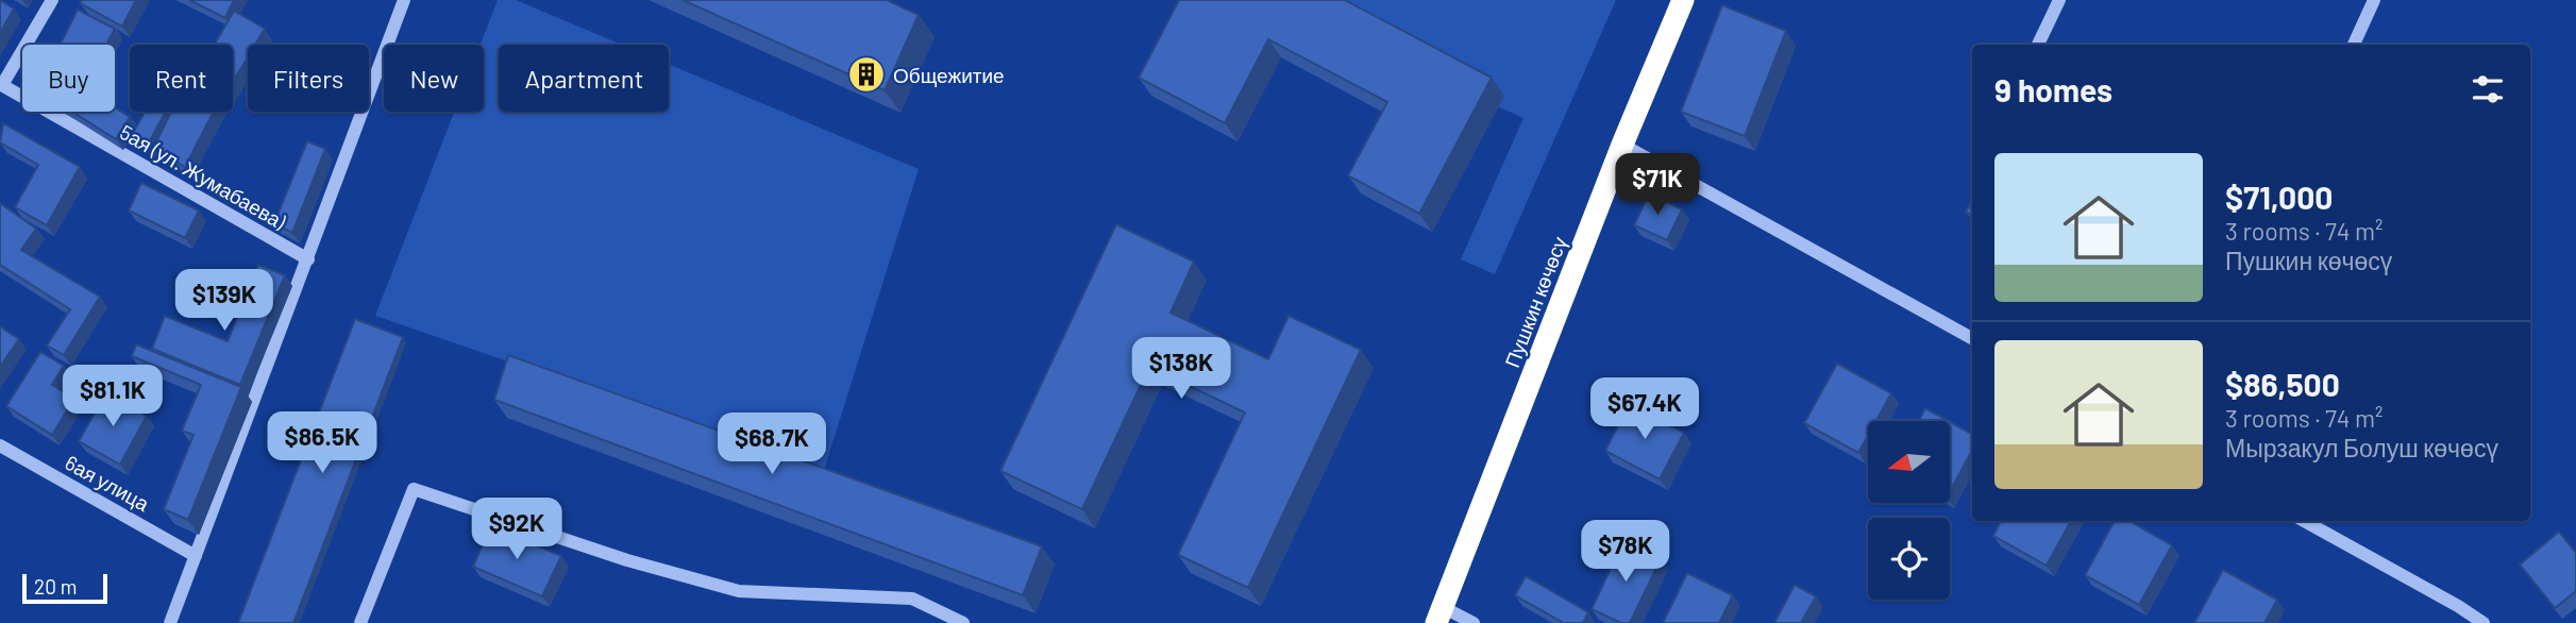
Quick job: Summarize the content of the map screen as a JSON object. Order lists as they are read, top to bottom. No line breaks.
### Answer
{"streets":{"highway":["Пушкин көчөсү"],"street":["5ая (ул. Жумабаева)","6ая улица"]},"places":{"building":["Общежитие"]},"scale_bar":"20 m","north":"left","page":{"chip":["Buy","Rent","Filters","New","Apartment"],"heading":"9 homes","list":[{"name":"$71,000","note":"3 rooms · 74 m² · Пушкин көчөсү"},{"name":"$86,500","note":"3 rooms · 74 m² · Мырзакул Болуш көчөсү"}],"price":["$71K","$139K","$138K","$81.1K","$67.4K","$86.5K","$68.7K","$92K","$78K"],"scale":"20 m"}}
